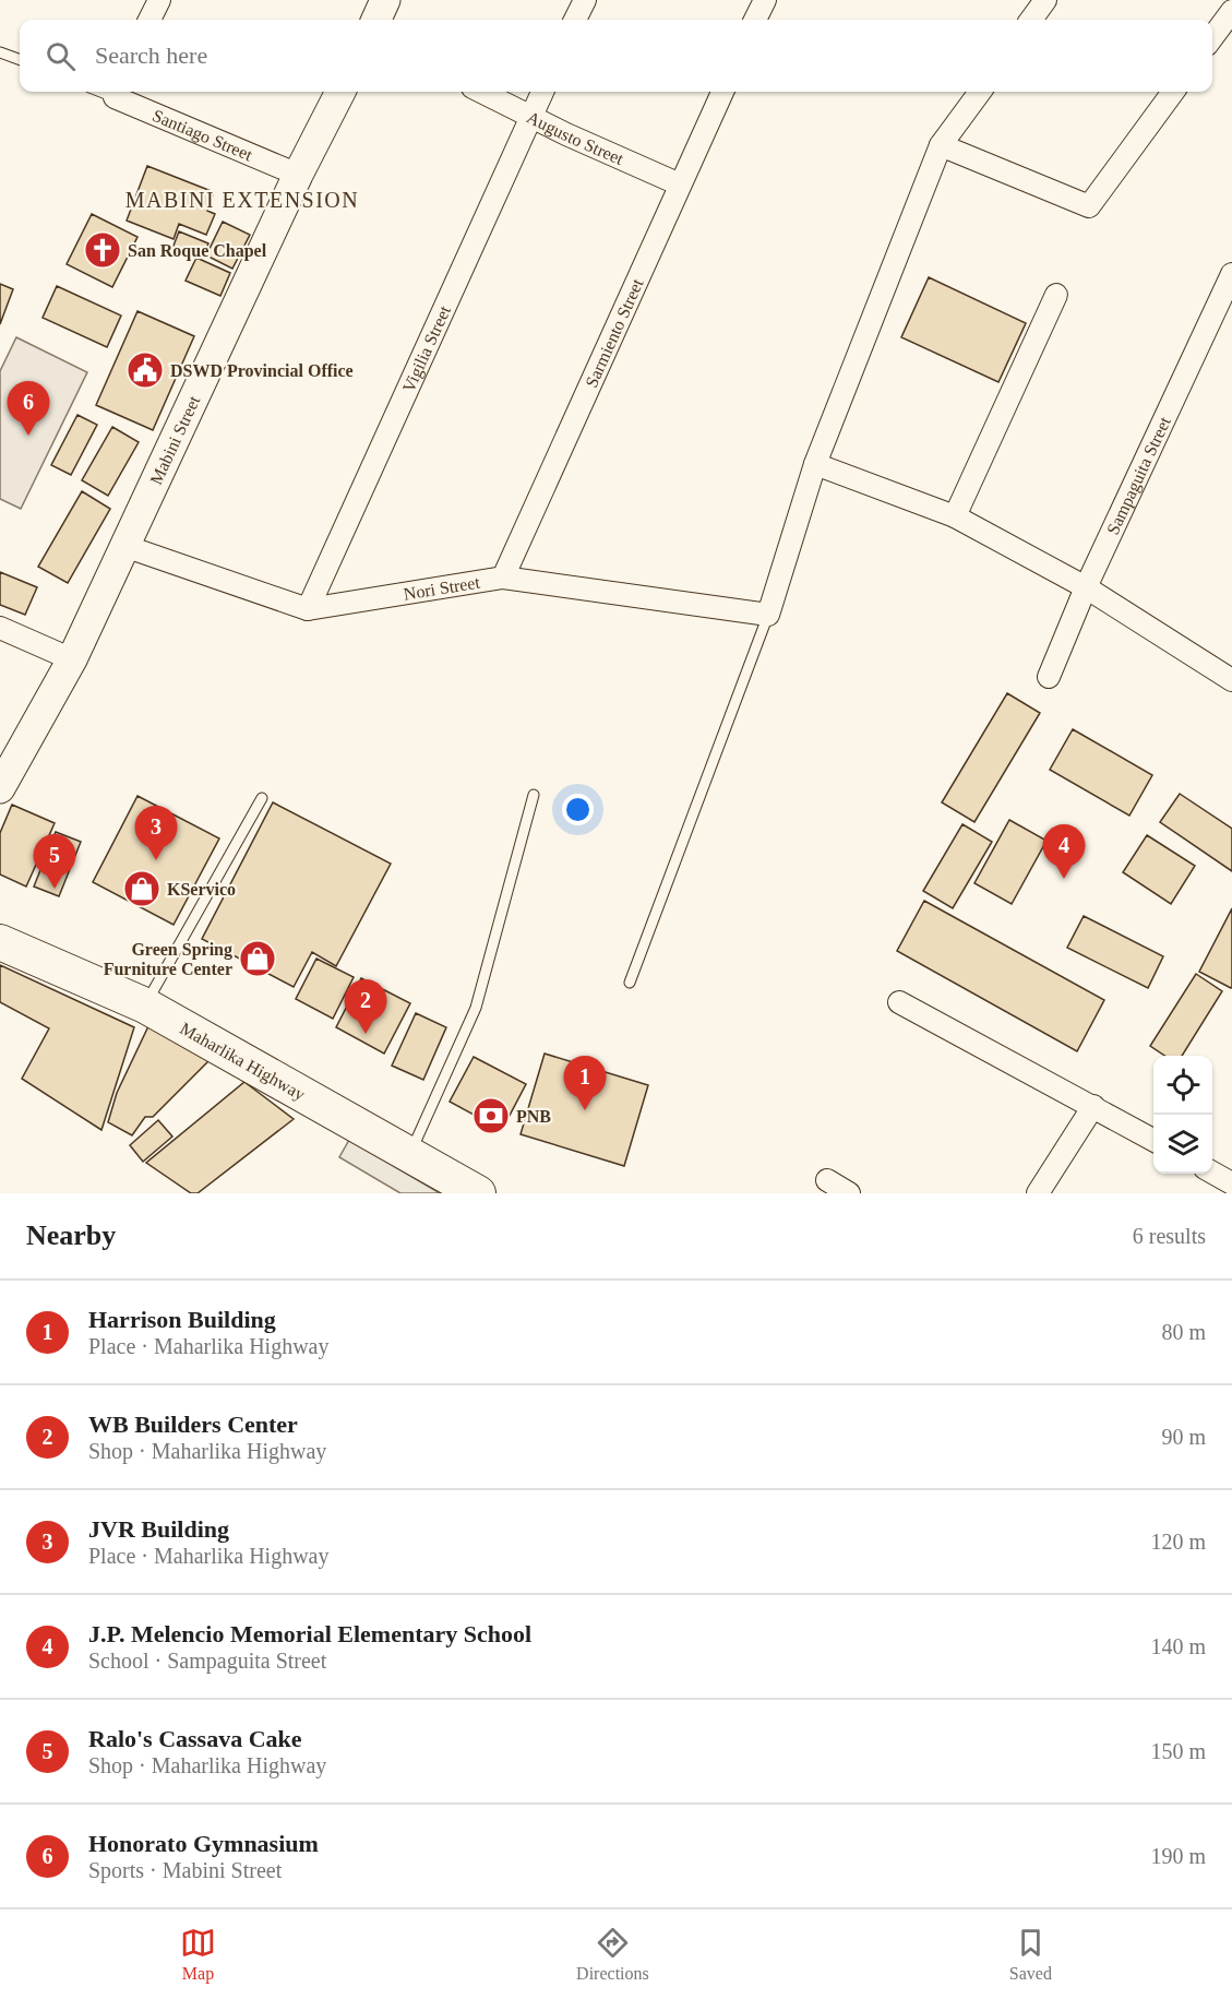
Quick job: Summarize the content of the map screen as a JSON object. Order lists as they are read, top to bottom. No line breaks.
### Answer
{"streets":{"main road":["Mabini Street","Maharlika Highway"],"street":["Santiago Street","Augusto Street","Sarmiento Street","Vigilia Street","Sampaguita Street","Nori Street"]},"crossings":[["Santiago Street","Mabini Street"],["Augusto Street","Sarmiento Street"],["Augusto Street","Vigilia Street"],["Sarmiento Street","Nori Street"],["Vigilia Street","Nori Street"],["Mabini Street","Nori Street"]],"districts":["MABINI EXTENSION"],"places":{"church":["San Roque Chapel"],"public building":["DSWD Provincial Office"],"shop":["KServico","Green Spring Furniture Center"],"bank":["PNB"]},"page":{"search":"Search here","pins":["6","3","4","5","2","1"],"heading":["Nearby","6 results"],"list":[{"mark":"1","name":"Harrison Building","note":"Place · Maharlika Highway","value":"80 m"},{"mark":"2","name":"WB Builders Center","note":"Shop · Maharlika Highway","value":"90 m"},{"mark":"3","name":"JVR Building","note":"Place · Maharlika Highway","value":"120 m"},{"mark":"4","name":"J.P. Melencio Memorial Elementary School","note":"School · Sampaguita Street","value":"140 m"},{"mark":"5","name":"Ralo's Cassava Cake","note":"Shop · Maharlika Highway","value":"150 m"},{"mark":"6","name":"Honorato Gymnasium","note":"Sports · Mabini Street","value":"190 m"}],"nav":["Map","Directions","Saved"]}}
